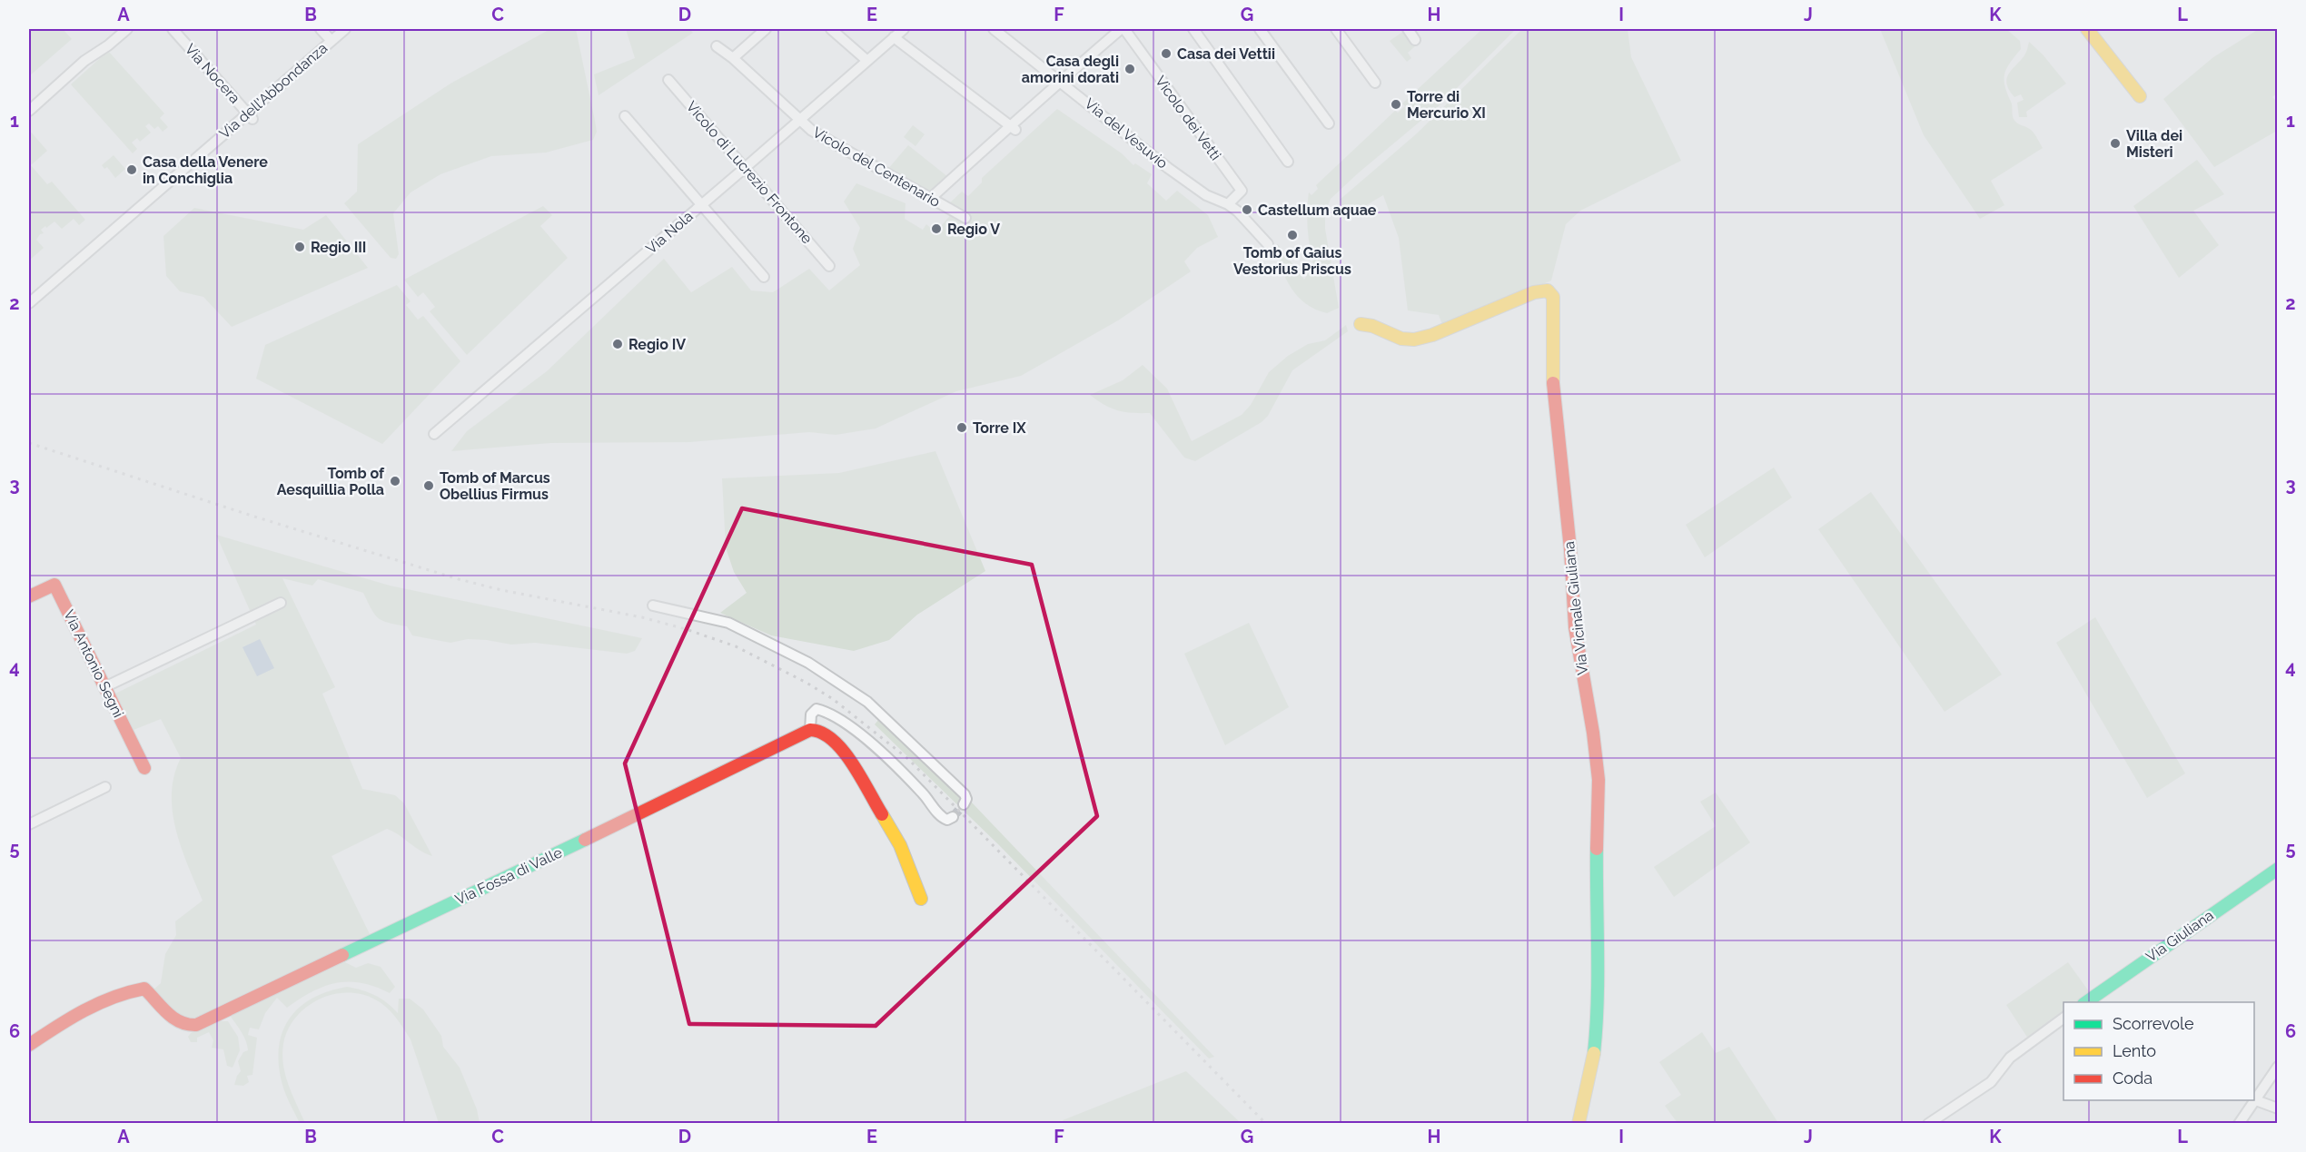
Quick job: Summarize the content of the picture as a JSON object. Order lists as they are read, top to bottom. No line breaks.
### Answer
{"streets":{"street":["Via Nocera","Via dell'Abbondanza","Vicolo dei Vetti","Via del Vesuvio","Vicolo del Centenario","Vicolo di Lucrezio Frontone","Via Nola","Via Vicinale Giuliana","Via Antonio Segni","Via Fossa di Valle","Via Giuliana"]},"crossings":[["Via Nocera","Via dell'Abbondanza"],["Vicolo dei Vetti","Via del Vesuvio"],["Vicolo del Centenario","Via Nola"],["Vicolo di Lucrezio Frontone","Via Nola"]],"places":["Casa dei Vettii","Casa degli amorini dorati","Torre di Mercurio XI","Villa dei Misteri","Casa della Venere in Conchiglia","Castellum aquae","Regio V","Tomb of Gaius Vestorius Priscus","Regio III","Regio IV","Torre IX","Tomb of Aesquillia Polla","Tomb of Marcus Obellius Firmus"],"legend":["Scorrevole","Lento","Coda"],"grid":{"columns":["A","B","C","D","E","F","G","H","I","J","K","L"],"rows":["1","2","3","4","5","6"]}}
